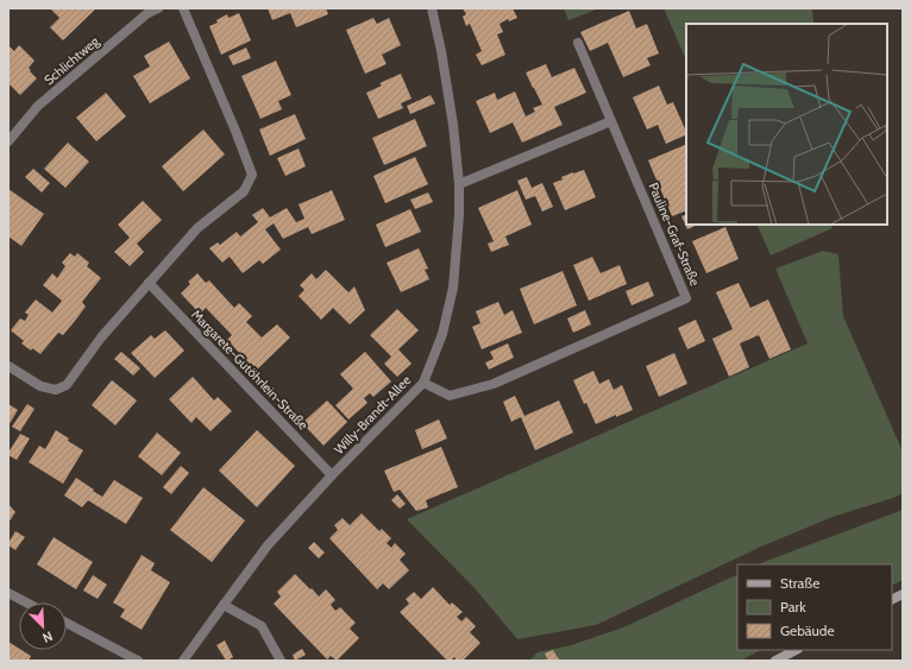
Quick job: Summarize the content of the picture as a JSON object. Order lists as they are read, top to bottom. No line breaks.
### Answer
{"streets":{"street":["Schlichtweg","Pauline-Graf-Straße","Margarete-Gutöhrlein-Straße","Willy-Brandt-Allee"]},"crossings":[["Pauline-Graf-Straße","Willy-Brandt-Allee"],["Margarete-Gutöhrlein-Straße","Willy-Brandt-Allee"]],"legend":["Straße","Park","Gebäude"],"north":"bottom right"}
